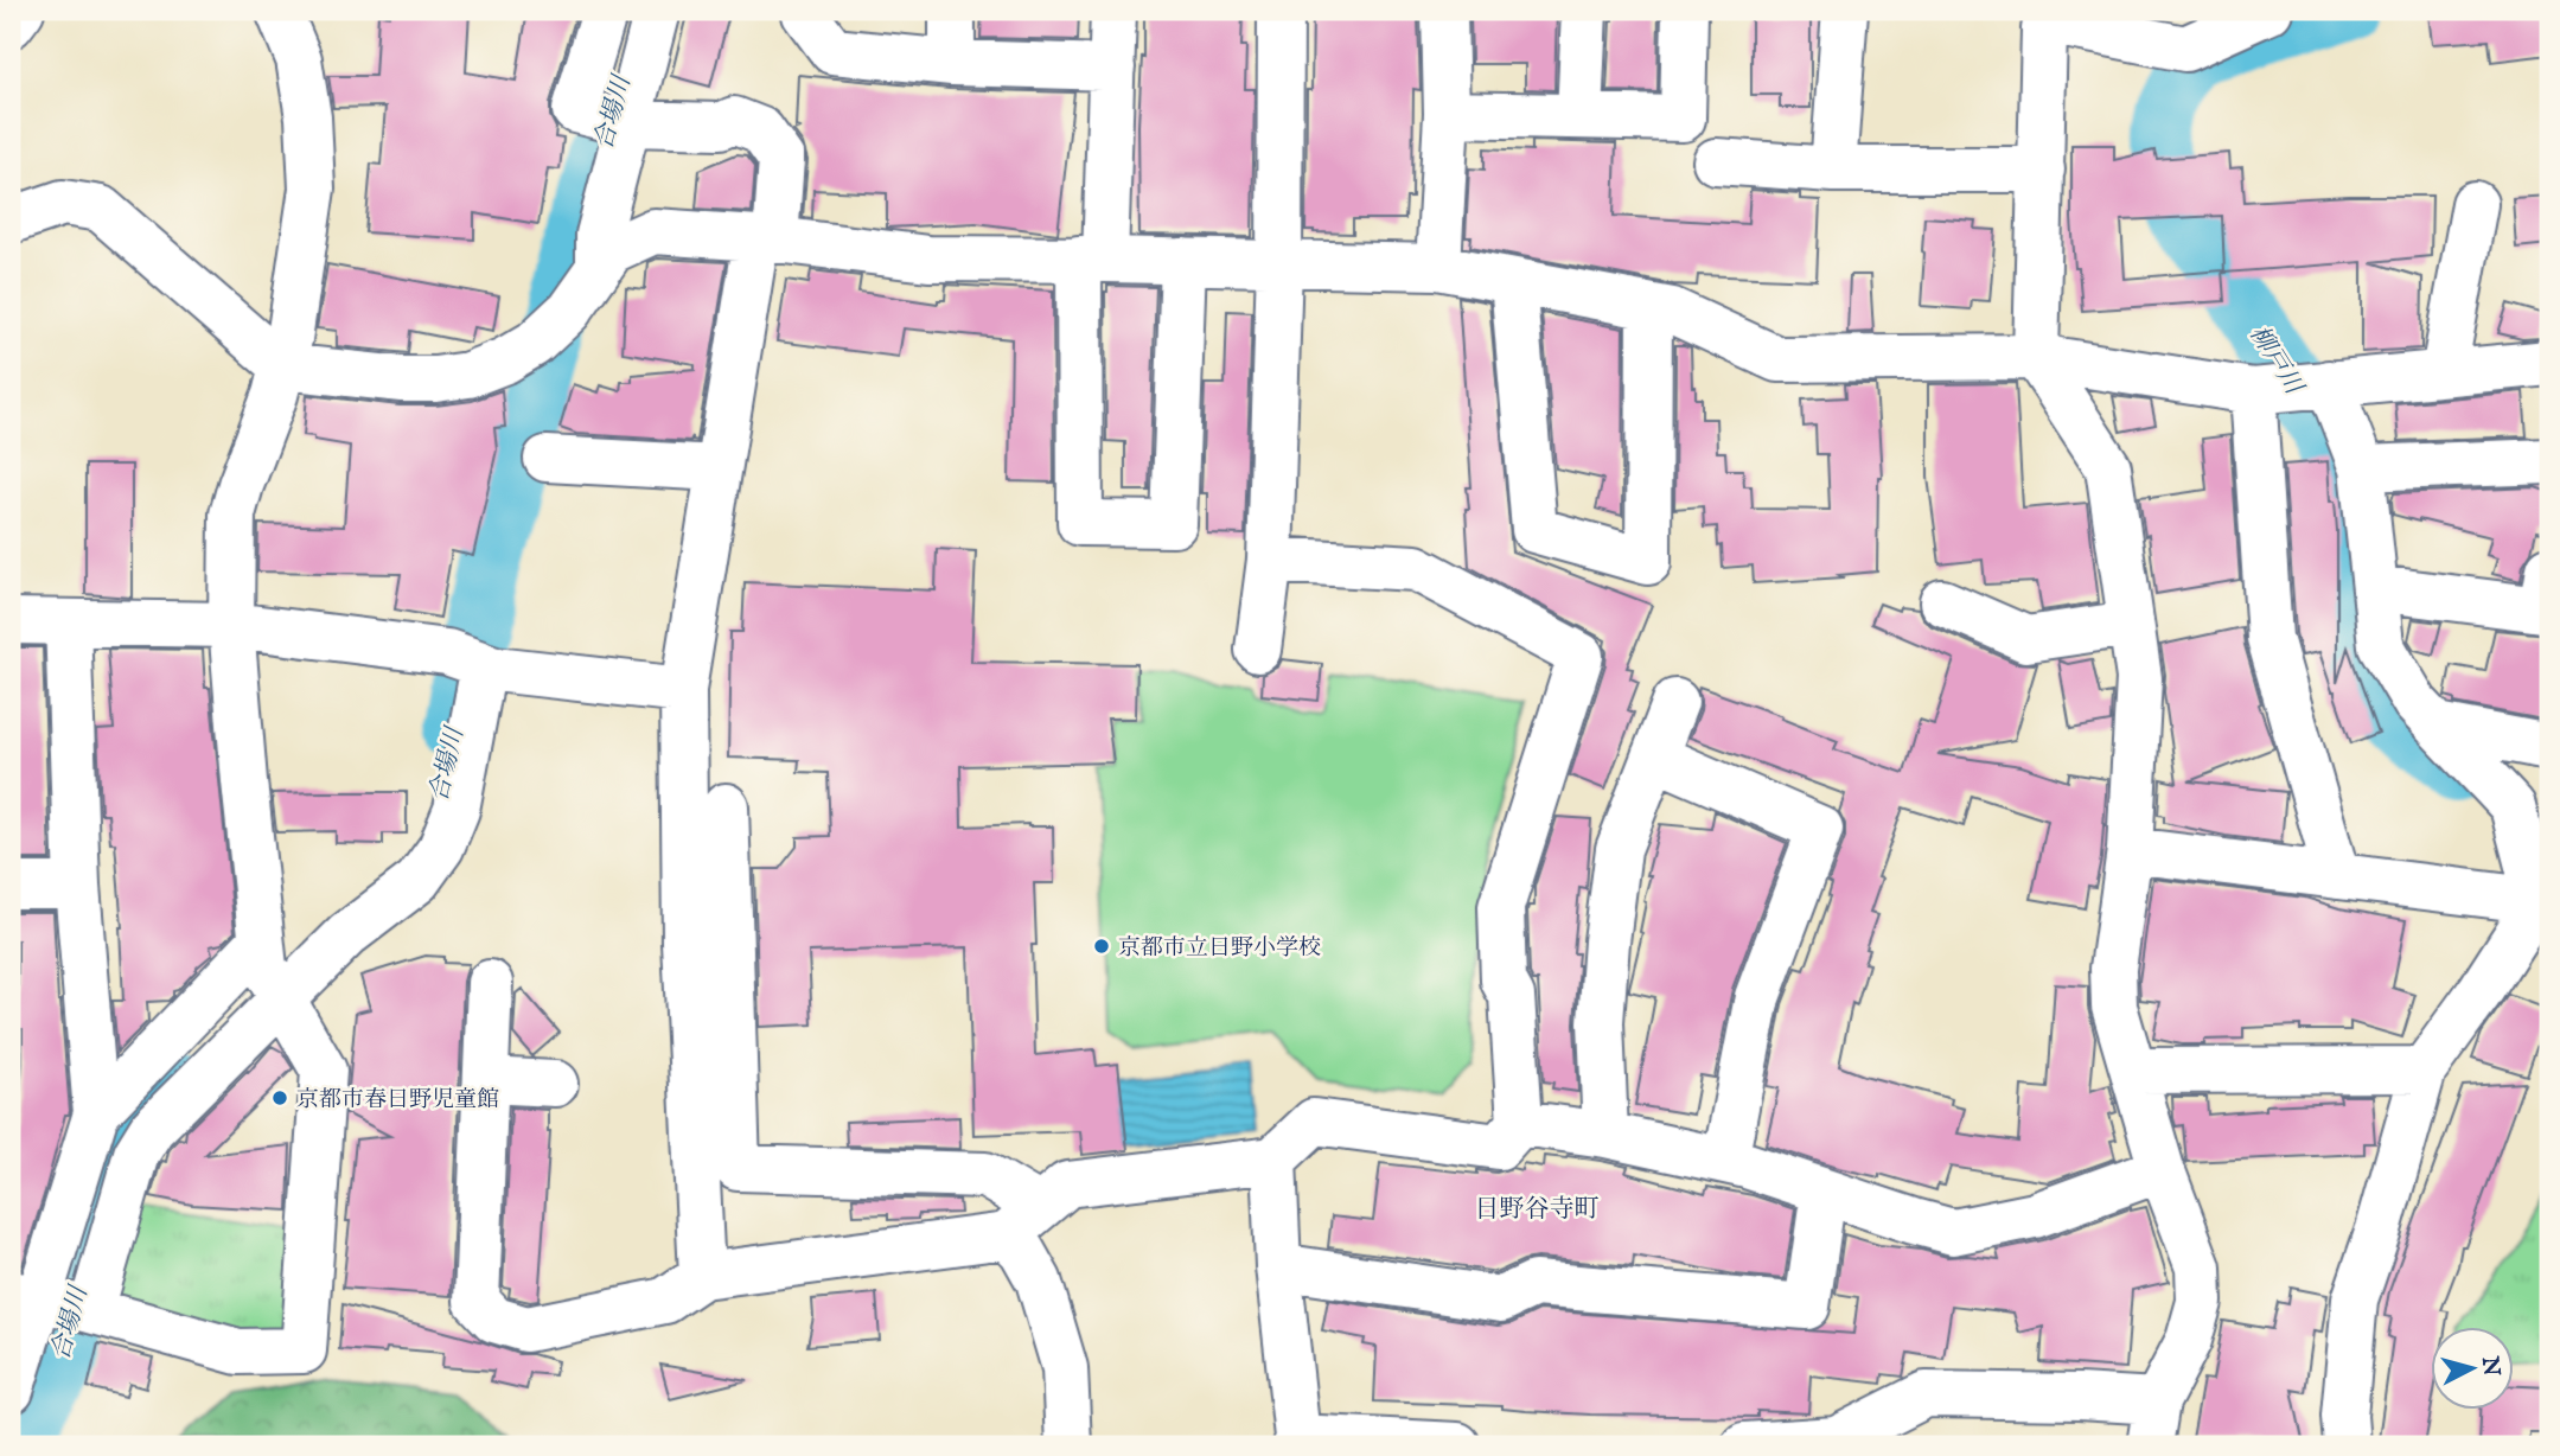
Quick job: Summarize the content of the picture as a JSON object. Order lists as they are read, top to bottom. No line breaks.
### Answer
{"districts":["日野谷寺町"],"water":["合場川","柳戸川"],"places":["京都市立日野小学校","京都市春日野児童館"],"north":"right"}
